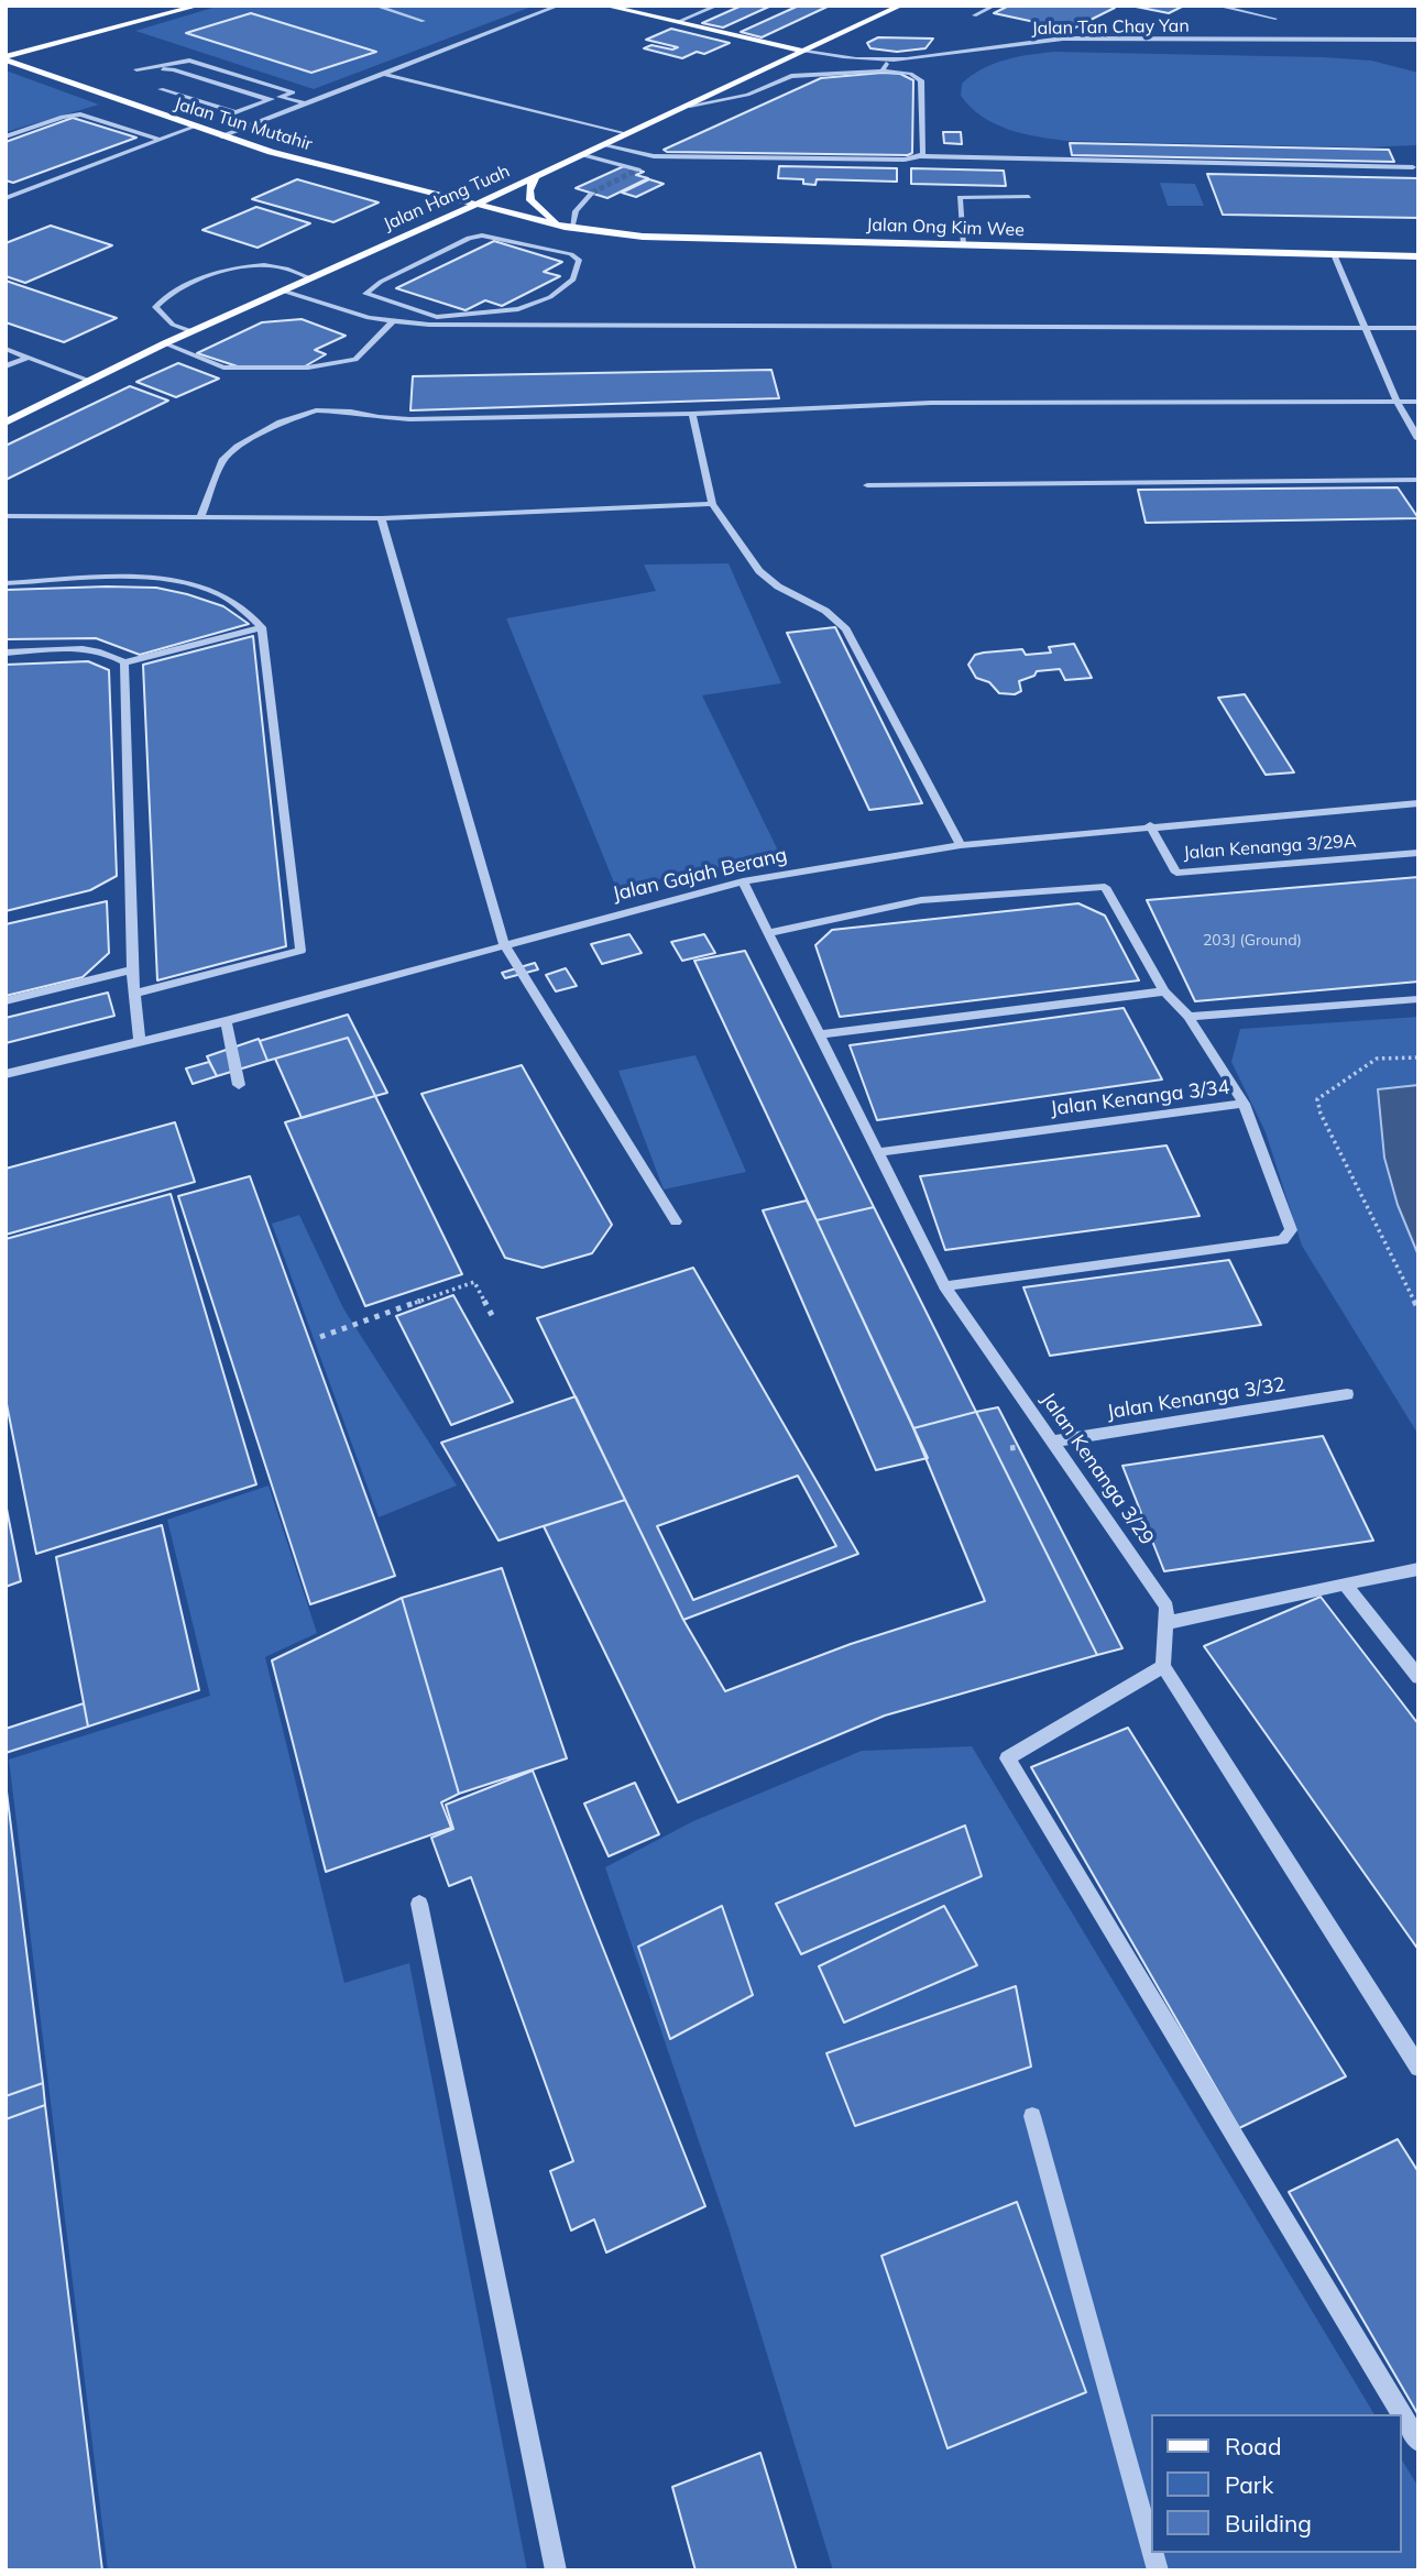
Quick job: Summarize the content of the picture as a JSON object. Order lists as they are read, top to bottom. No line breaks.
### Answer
{"streets":{"main road":["Jalan Tun Mutahir","Jalan Hang Tuah","Jalan Ong Kim Wee"],"street":["Jalan Tan Chay Yan","Jalan Kenanga 3/29A","Jalan Gajah Berang","Jalan Kenanga 3/34","Jalan Kenanga 3/32","Jalan Kenanga 3/29"]},"crossings":[["Jalan Tan Chay Yan","Jalan Hang Tuah"],["Jalan Tun Mutahir","Jalan Hang Tuah"],["Jalan Tun Mutahir","Jalan Ong Kim Wee"],["Jalan Hang Tuah","Jalan Ong Kim Wee"],["Jalan Kenanga 3/29A","Jalan Gajah Berang"],["Jalan Gajah Berang","Jalan Kenanga 3/29"],["Jalan Kenanga 3/34","Jalan Kenanga 3/29"],["Jalan Kenanga 3/32","Jalan Kenanga 3/29"]],"house_numbers":["203J (Ground)"],"legend":["Road","Park","Building"]}
